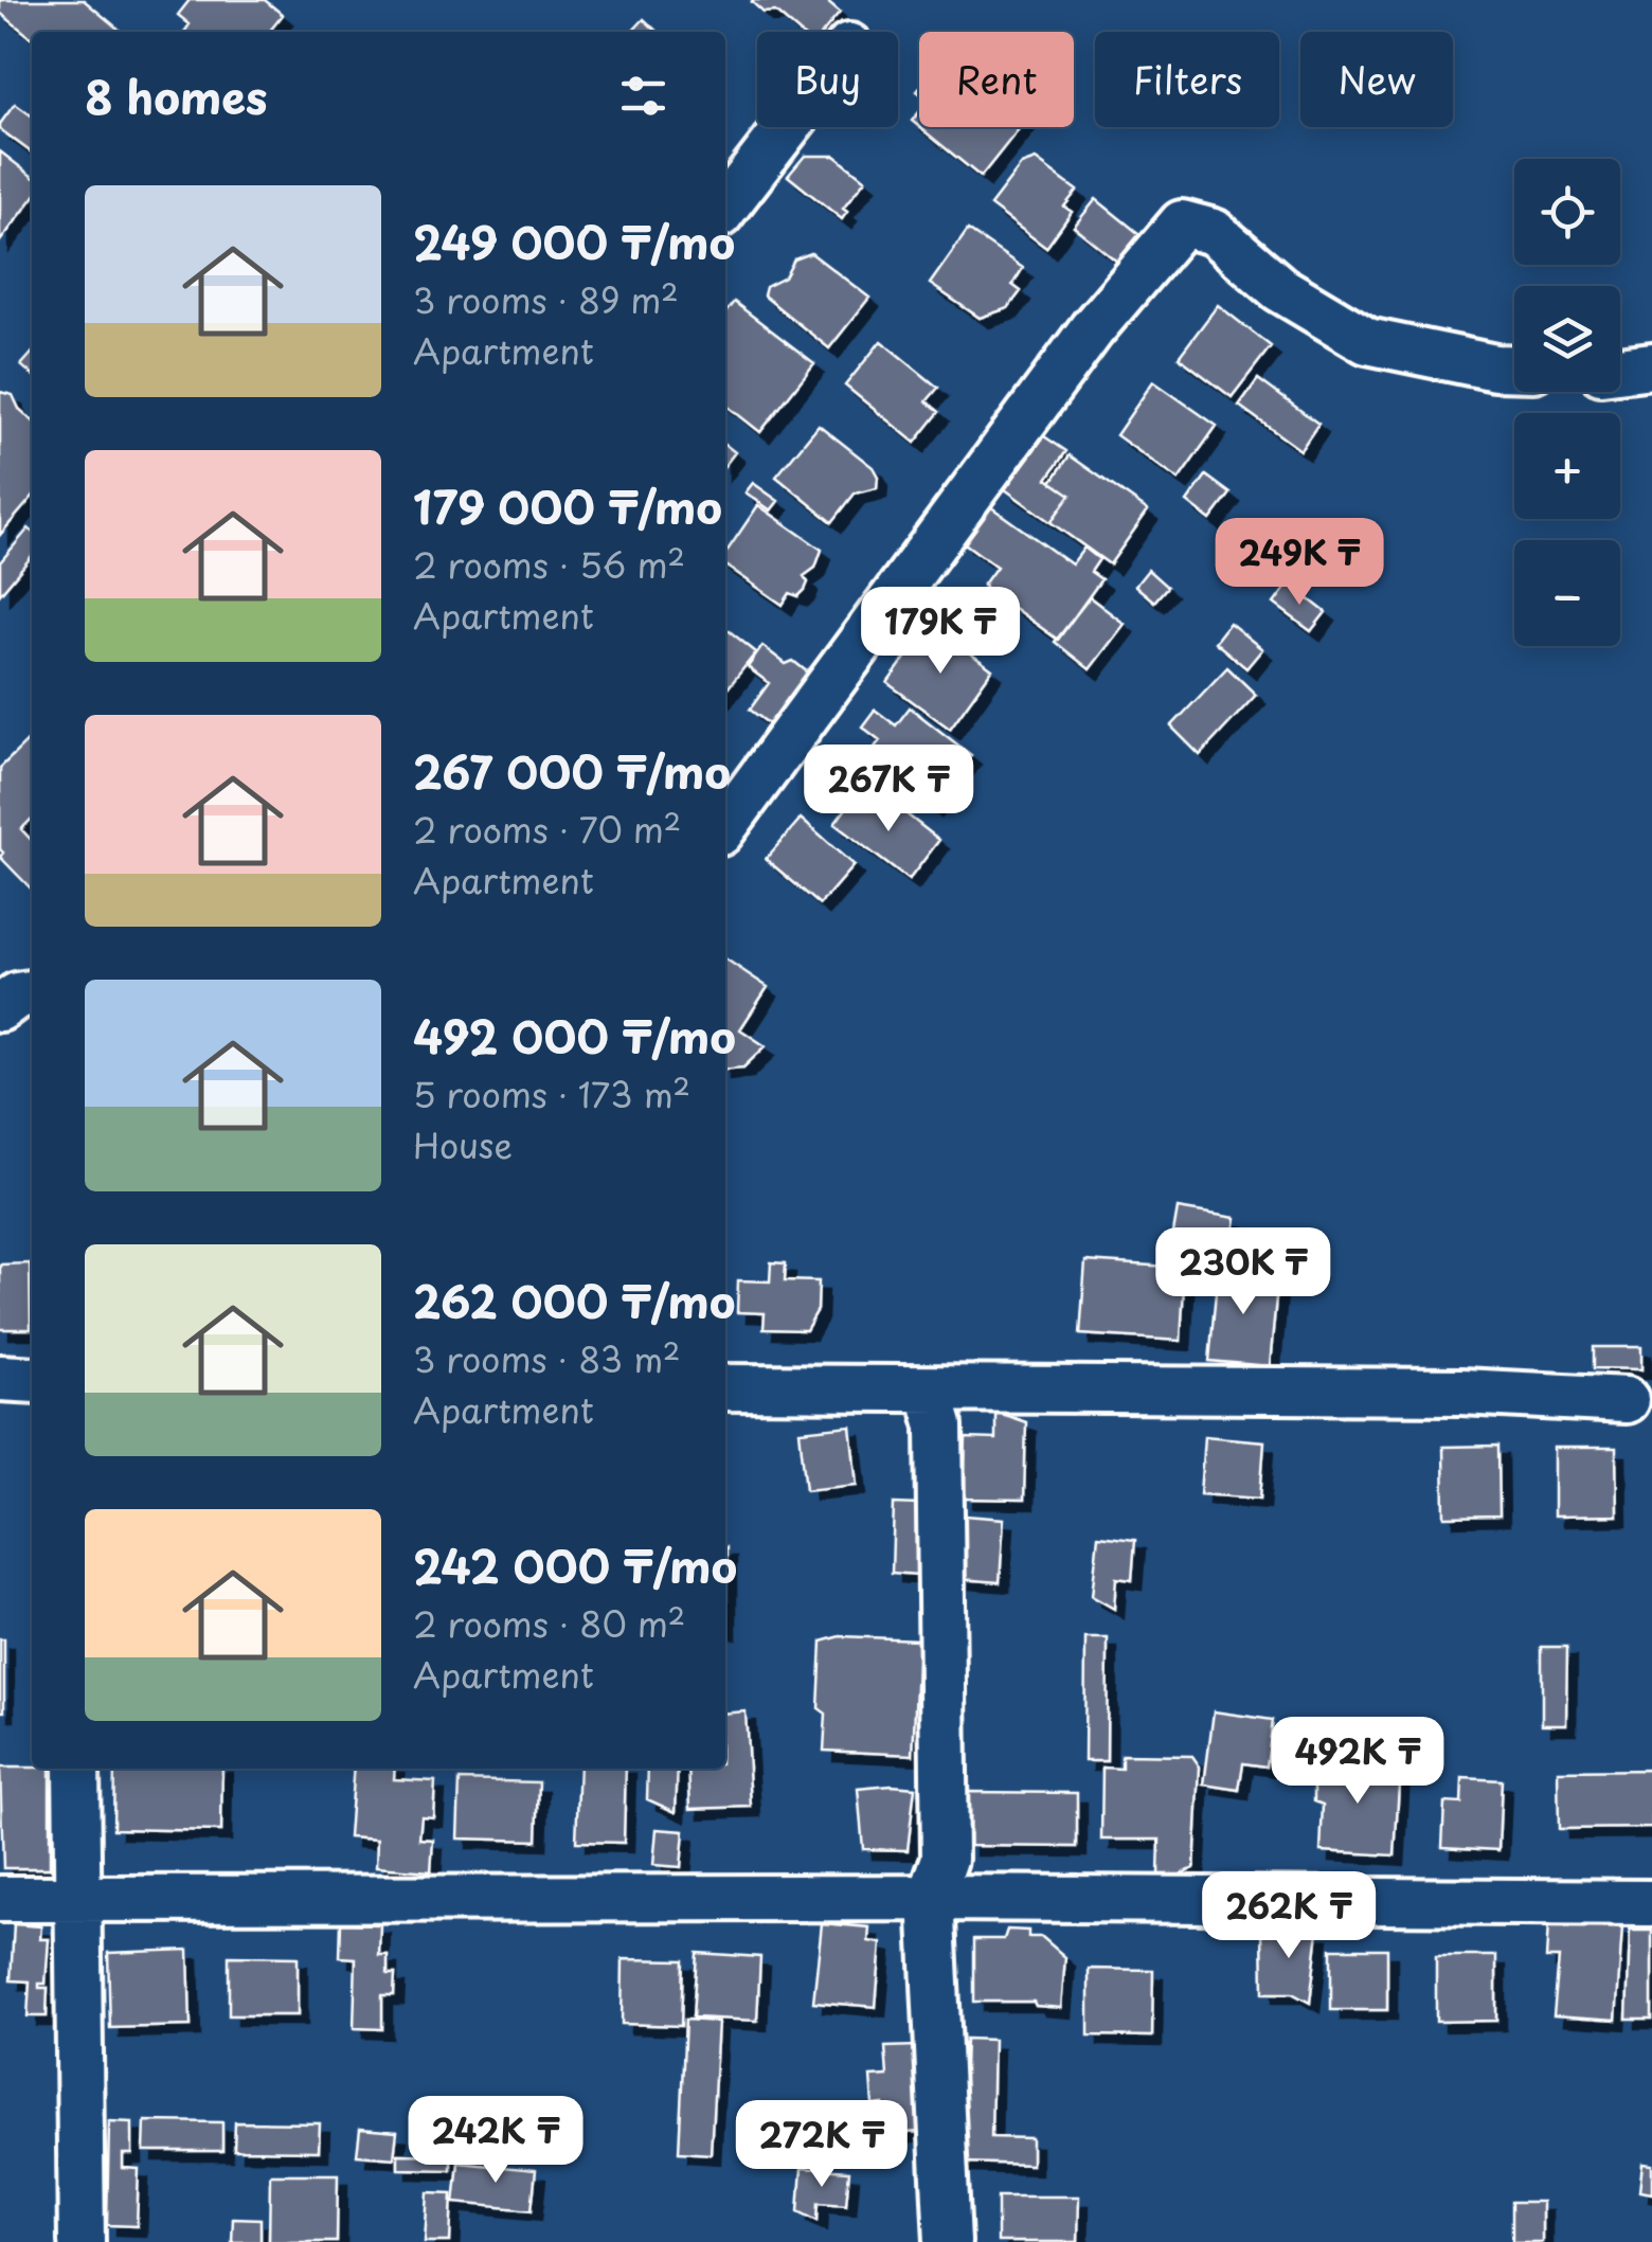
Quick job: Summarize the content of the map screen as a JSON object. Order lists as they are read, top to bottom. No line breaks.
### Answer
{"page":{"chip":["Buy","Rent","Filters","New"],"heading":"8 homes","map_buttons":["+","−"],"list":[{"name":"249 000 ₸/mo","note":"3 rooms · 89 m² · Apartment"},{"name":"179 000 ₸/mo","note":"2 rooms · 56 m² · Apartment"},{"name":"267 000 ₸/mo","note":"2 rooms · 70 m² · Apartment"},{"name":"492 000 ₸/mo","note":"5 rooms · 173 m² · House"},{"name":"262 000 ₸/mo","note":"3 rooms · 83 m² · Apartment"},{"name":"242 000 ₸/mo","note":"2 rooms · 80 m² · Apartment"}],"price":["249K ₸","179K ₸","267K ₸","230K ₸","492K ₸","262K ₸","242K ₸","272K ₸"]}}
